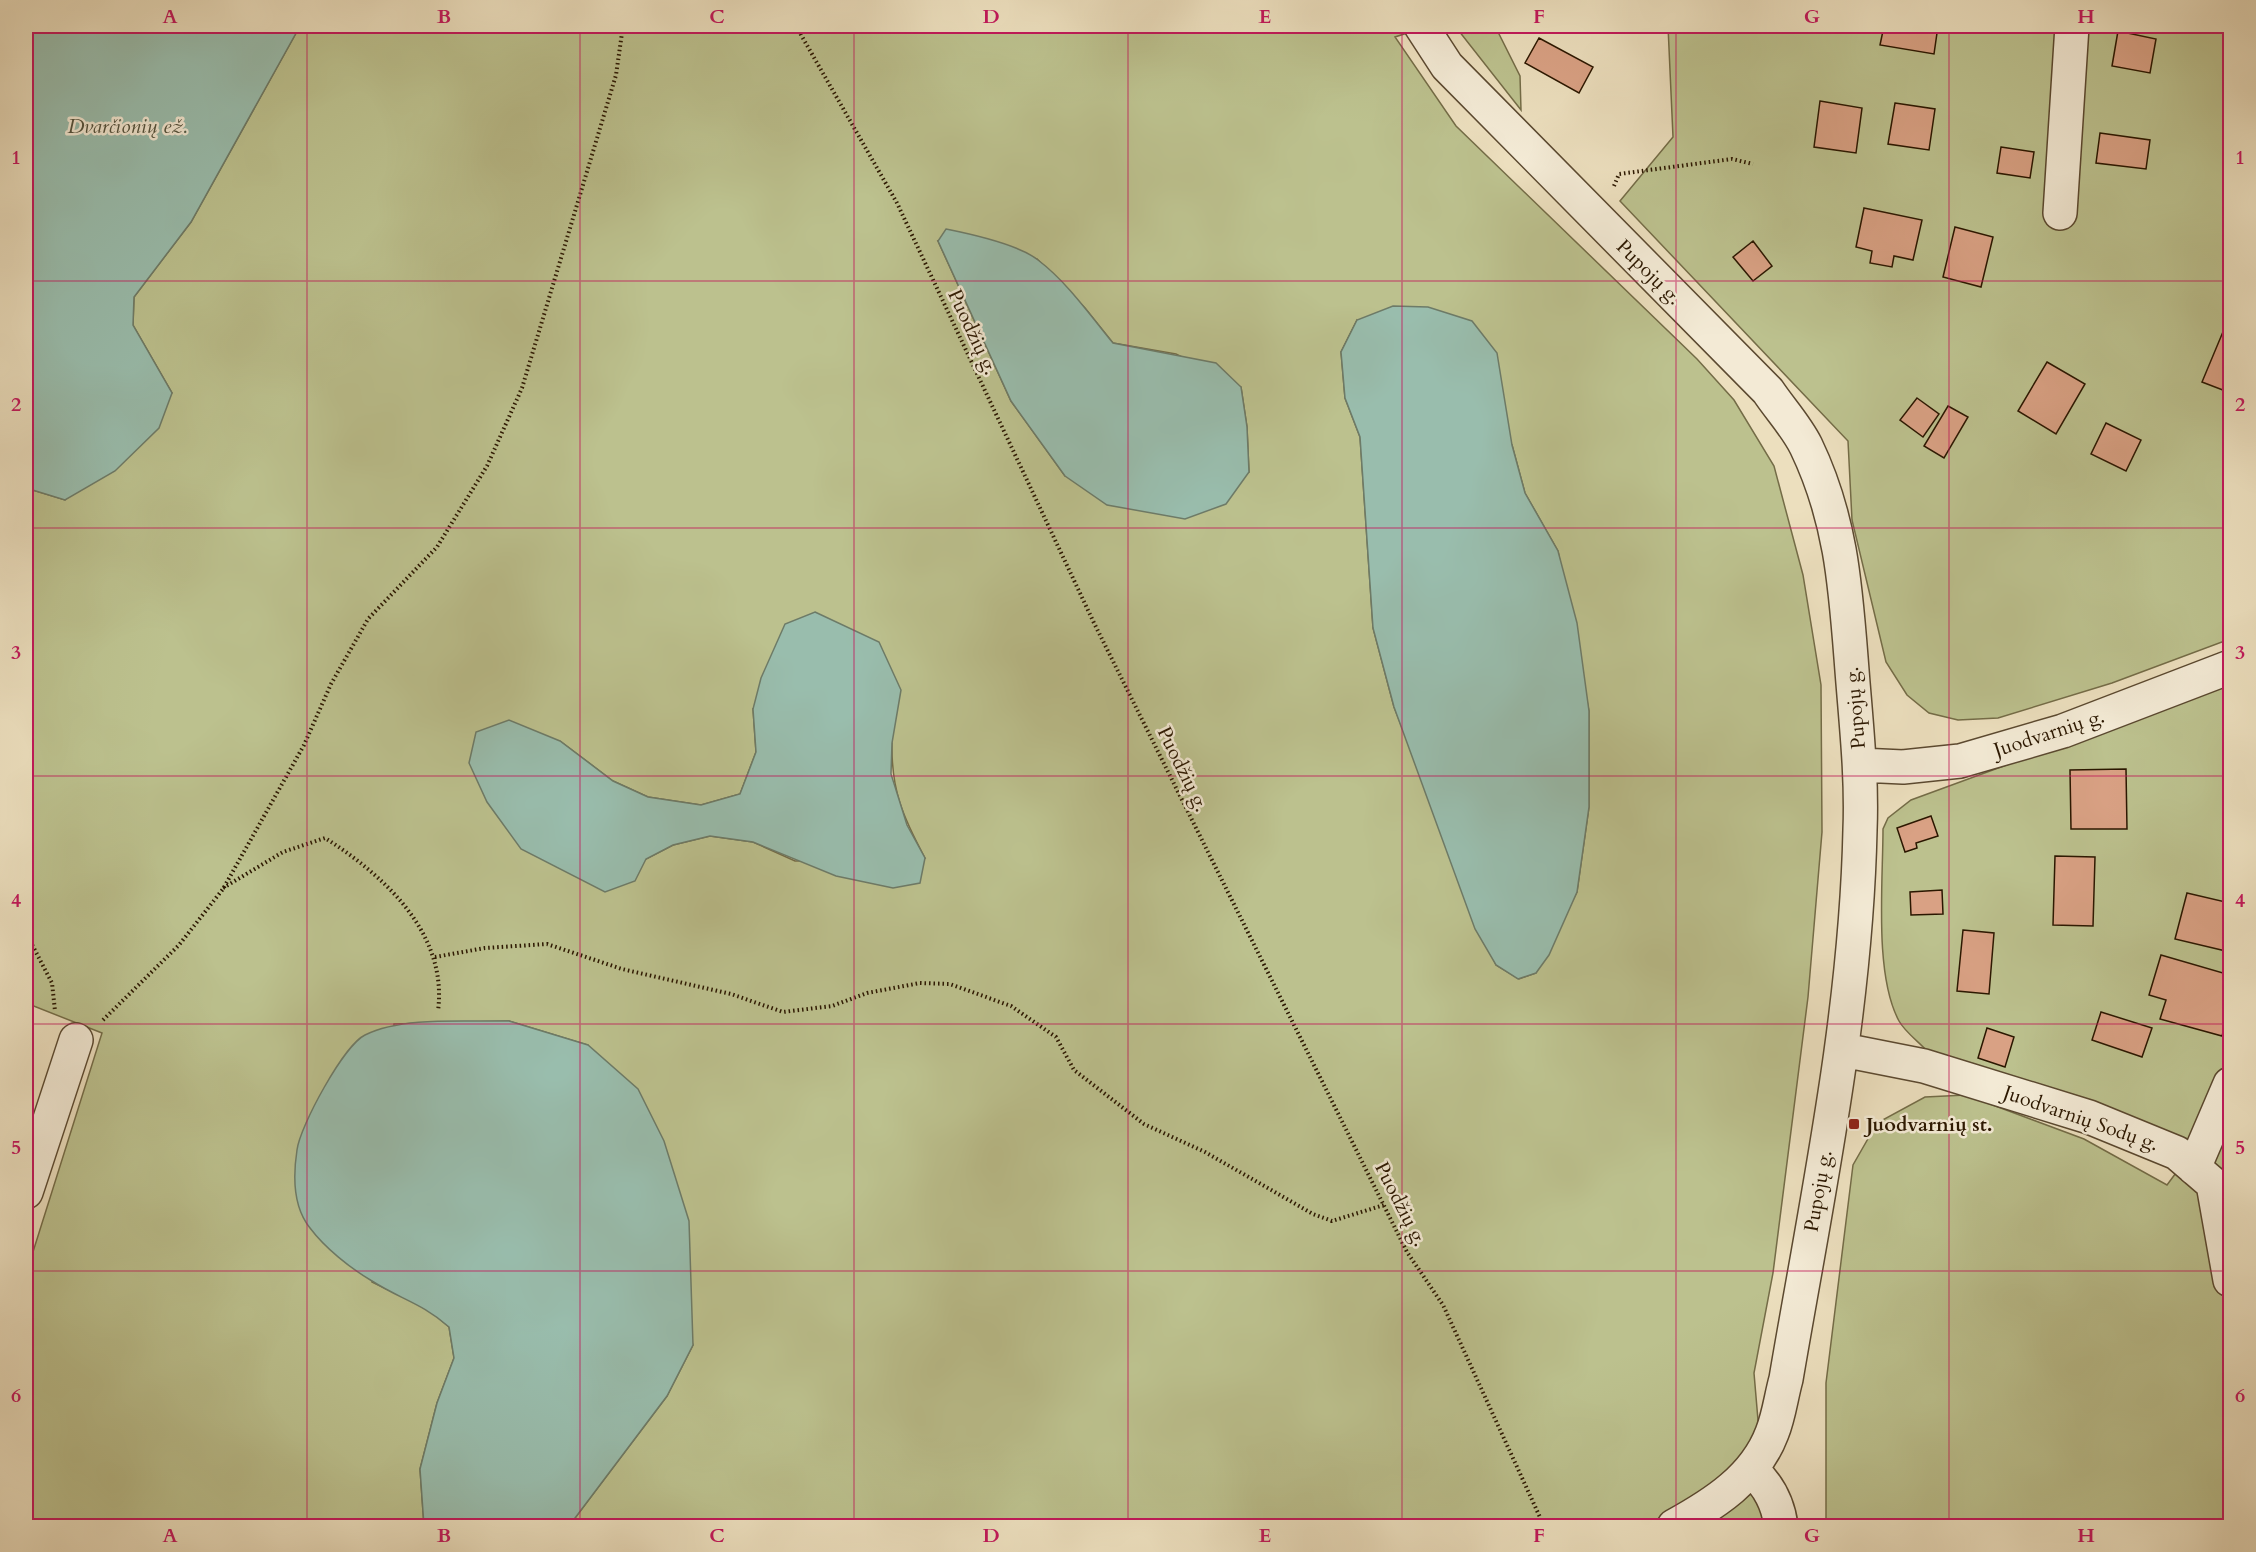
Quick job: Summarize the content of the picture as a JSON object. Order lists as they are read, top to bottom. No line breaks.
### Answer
{"streets":{"street":["Pupojų g.","Juodvarnių g.","Juodvarnių Sodų g."],"path":["Puodžių g."]},"crossings":[["Pupojų g.","Juodvarnių g."],["Pupojų g.","Juodvarnių Sodų g."]],"water":["Dvarčionių ež."],"places":{"transit":["Juodvarnių st."]},"grid":{"columns":["A","B","C","D","E","F","G","H"],"rows":["1","2","3","4","5","6"]}}
